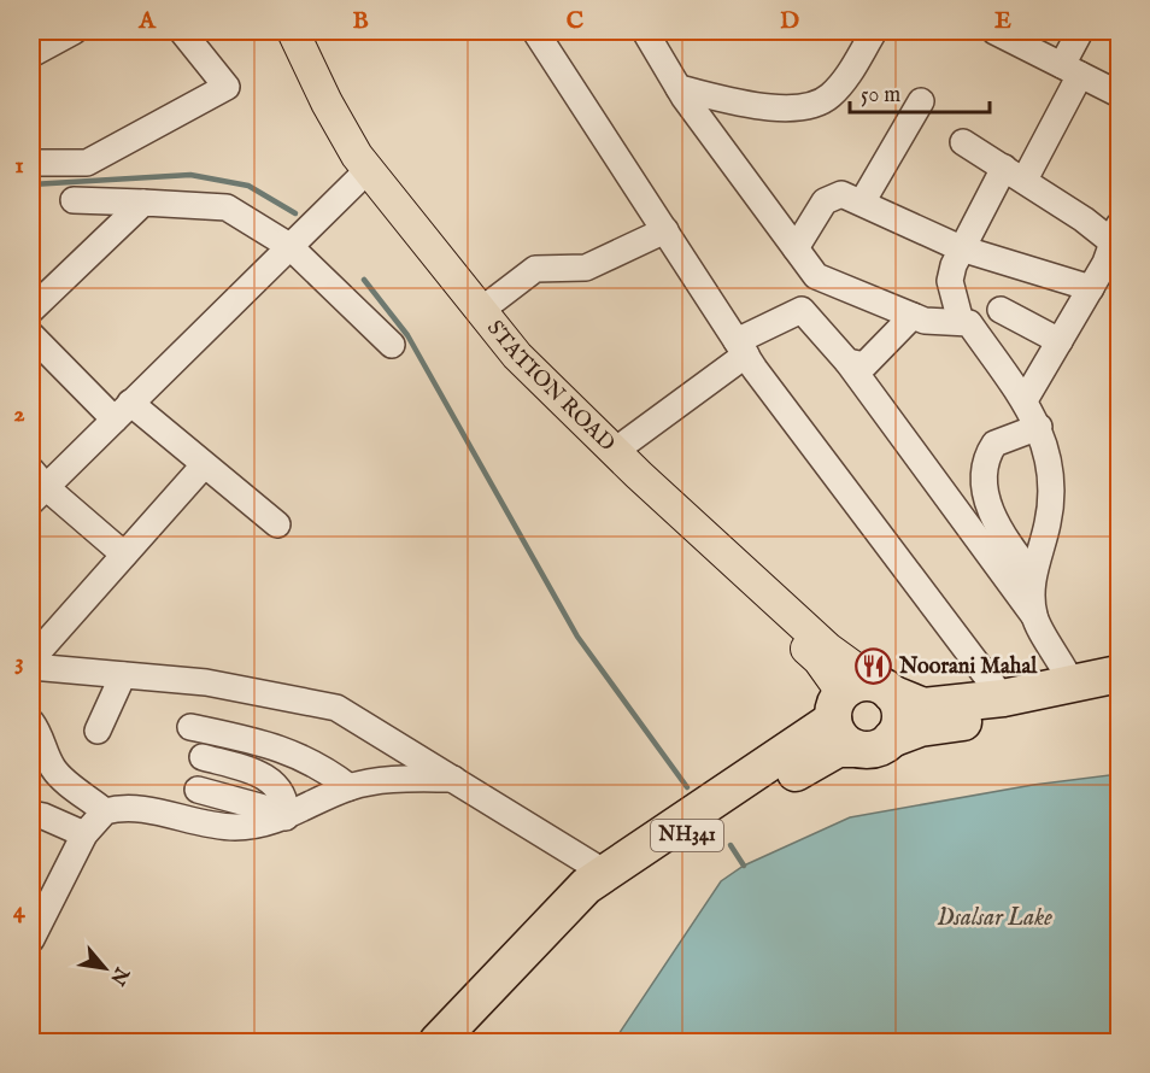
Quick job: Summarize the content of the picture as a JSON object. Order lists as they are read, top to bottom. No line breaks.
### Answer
{"streets":{"highway":["NH341"],"main road":["STATION ROAD"]},"crossings":[["STATION ROAD","NH341"]],"water":["Dsalsar Lake"],"places":{"restaurant":["Noorani Mahal"]},"scale_bar":"50 m","north":"bottom right","grid":{"columns":["A","B","C","D","E"],"rows":["1","2","3","4"]}}
